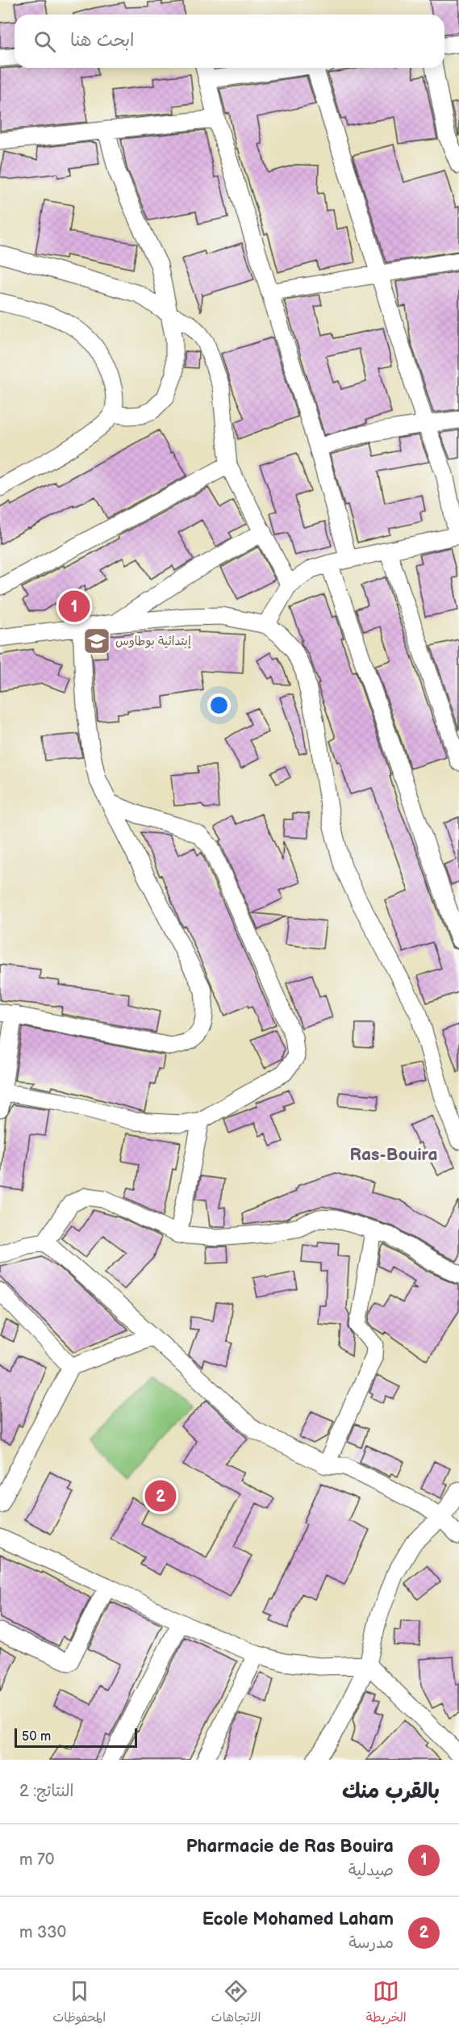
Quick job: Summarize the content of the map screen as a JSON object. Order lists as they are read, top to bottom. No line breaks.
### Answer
{"districts":["Ras-Bouira"],"places":{"school or university":["إبتدائية بوطاوس"]},"scale_bar":"50 m","page":{"search":"ابحث هنا","pins":["1","2"],"scale":"50 m","heading":["بالقرب منك","النتائج: 2"],"list":[{"mark":"1","name":"Pharmacie de Ras Bouira","note":"صيدلية","value":"70 m"},{"mark":"2","name":"Ecole Mohamed Laham","note":"مدرسة","value":"330 m"}],"nav":["الخريطة","الاتجاهات","المحفوظات"]}}
